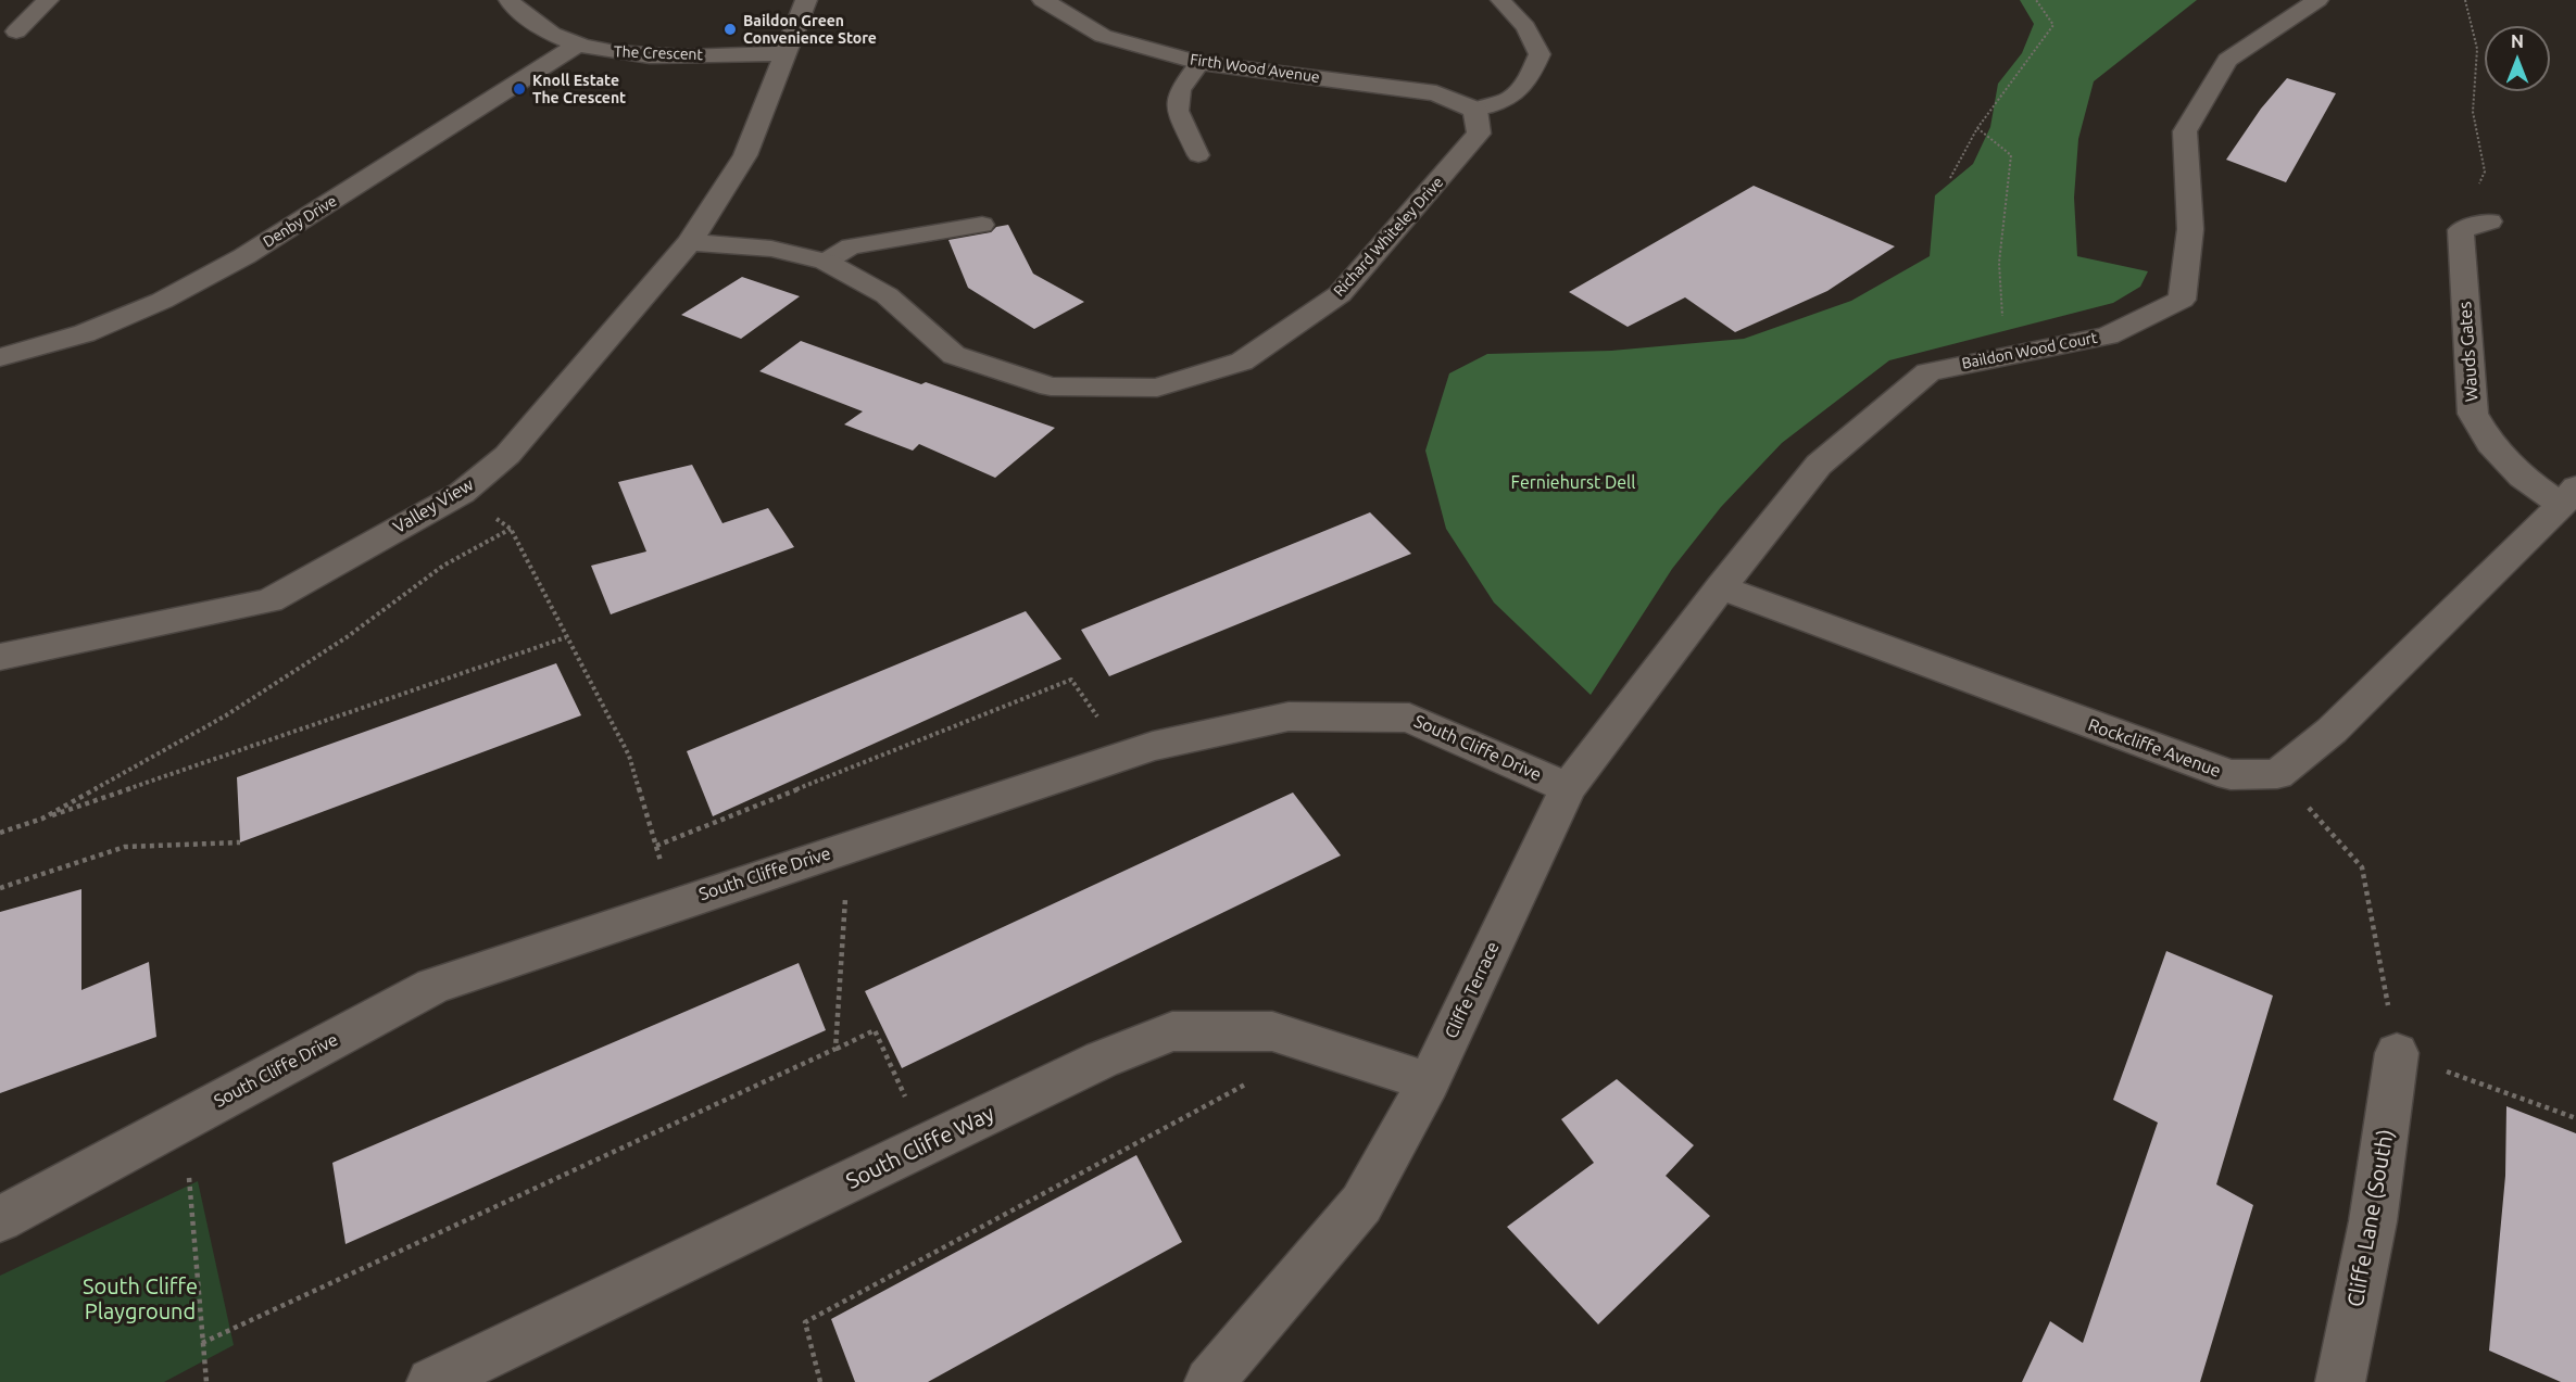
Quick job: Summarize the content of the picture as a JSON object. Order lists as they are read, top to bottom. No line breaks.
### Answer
{"streets":{"street":["The Crescent","Firth Wood Avenue","Denby Drive","Richard Whiteley Drive","Baildon Wood Court","Wauds Gates","Valley View","South Cliffe Drive","Rockcliffe Avenue","Cliffe Terrace","South Cliffe Way","Cliffe Lane (South)"]},"crossings":[["The Crescent","Denby Drive"],["The Crescent","Valley View"],["Firth Wood Avenue","Richard Whiteley Drive"],["Richard Whiteley Drive","Valley View"],["Baildon Wood Court","Rockcliffe Avenue"],["Baildon Wood Court","Cliffe Terrace"],["South Cliffe Drive","Cliffe Terrace"],["Rockcliffe Avenue","Cliffe Terrace"],["Cliffe Terrace","South Cliffe Way"]],"parks":["Ferniehurst Dell","South Cliffe Playground"],"places":["Baildon Green Convenience Store","Knoll Estate The Crescent"],"north":"top"}
